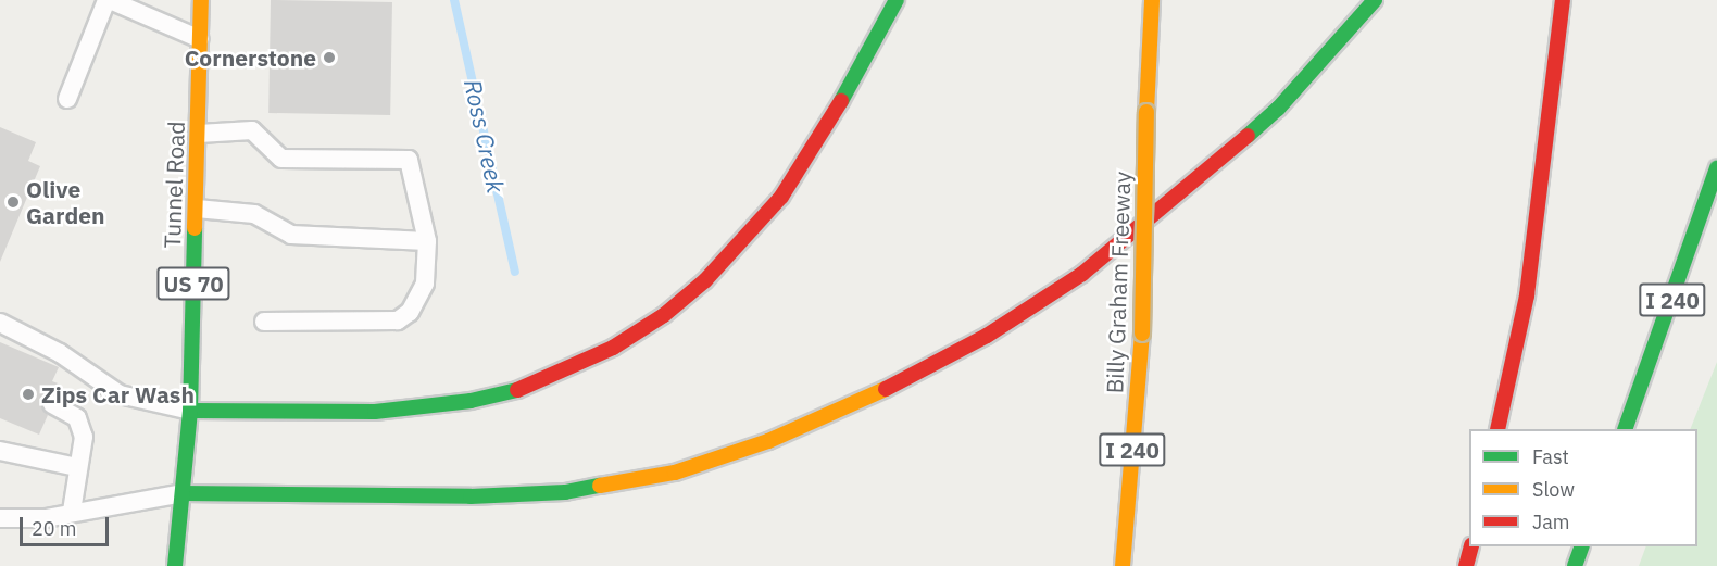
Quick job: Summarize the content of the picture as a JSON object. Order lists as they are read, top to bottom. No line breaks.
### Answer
{"streets":{"main road":["Tunnel Road","Billy Graham Freeway","US 70","I 240"]},"water":["Ross Creek"],"places":["Cornerstone","Olive Garden","Zips Car Wash"],"legend":["Fast","Slow","Jam"],"scale_bar":"20 m"}
